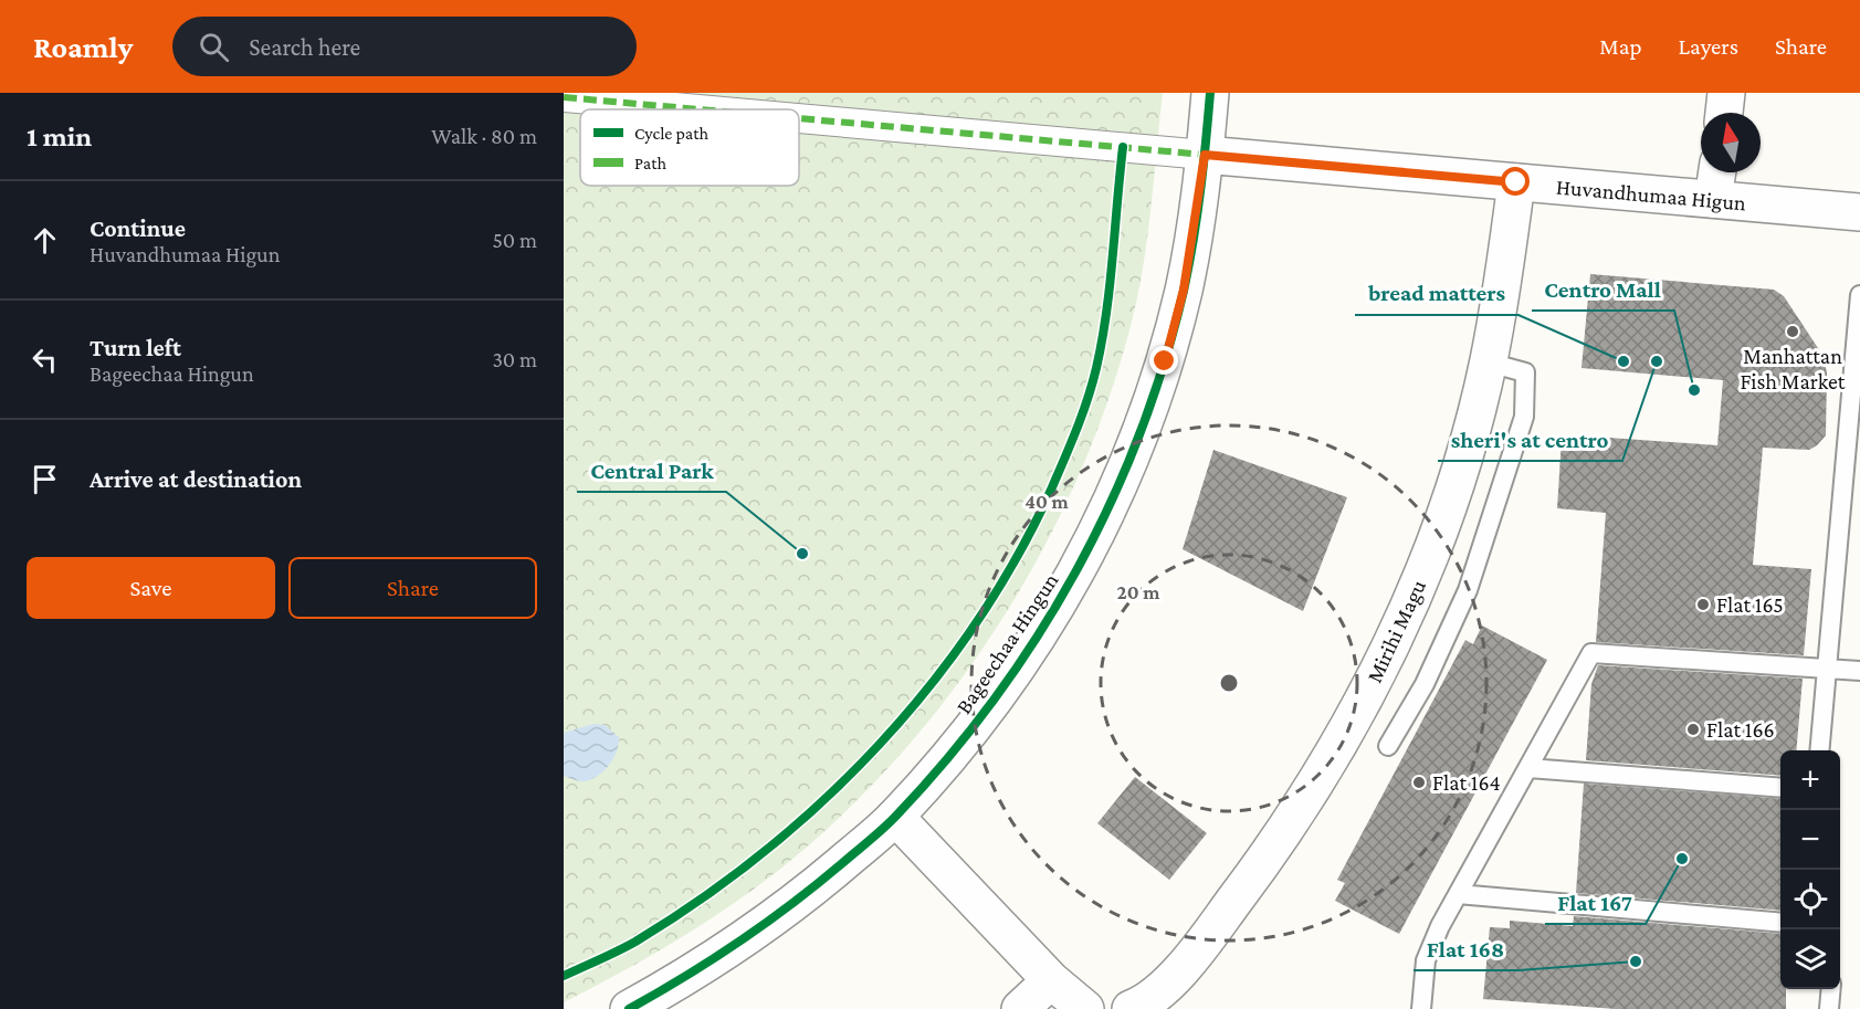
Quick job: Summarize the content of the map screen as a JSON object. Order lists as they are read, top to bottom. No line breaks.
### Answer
{"streets":{"street":["Huvandhumaa Higun","Mirihi Magu","Bageechaa Hingun"]},"crossings":[["Huvandhumaa Higun","Mirihi Magu"],["Huvandhumaa Higun","Bageechaa Hingun"]],"places":["Manhattan Fish Market","bread matters","sheri's at centro","Centro Mall","Central Park","Flat 165","Flat 166","Flat 164","Flat 167","Flat 168"],"legend":["Cycle path","Path"],"north":"top","page":{"header":"Roamly","search":"Search here","nav":["Map","Layers","Share"],"heading":["1 min","Walk · 80 m"],"list":[["Continue","Huvandhumaa Higun","50 m"],["Turn left","Bageechaa Hingun","30 m"],"Arrive at destination"],"buttons":["Save","Share"],"map_buttons":["+","−"]},"rings":["40 m","20 m"]}
